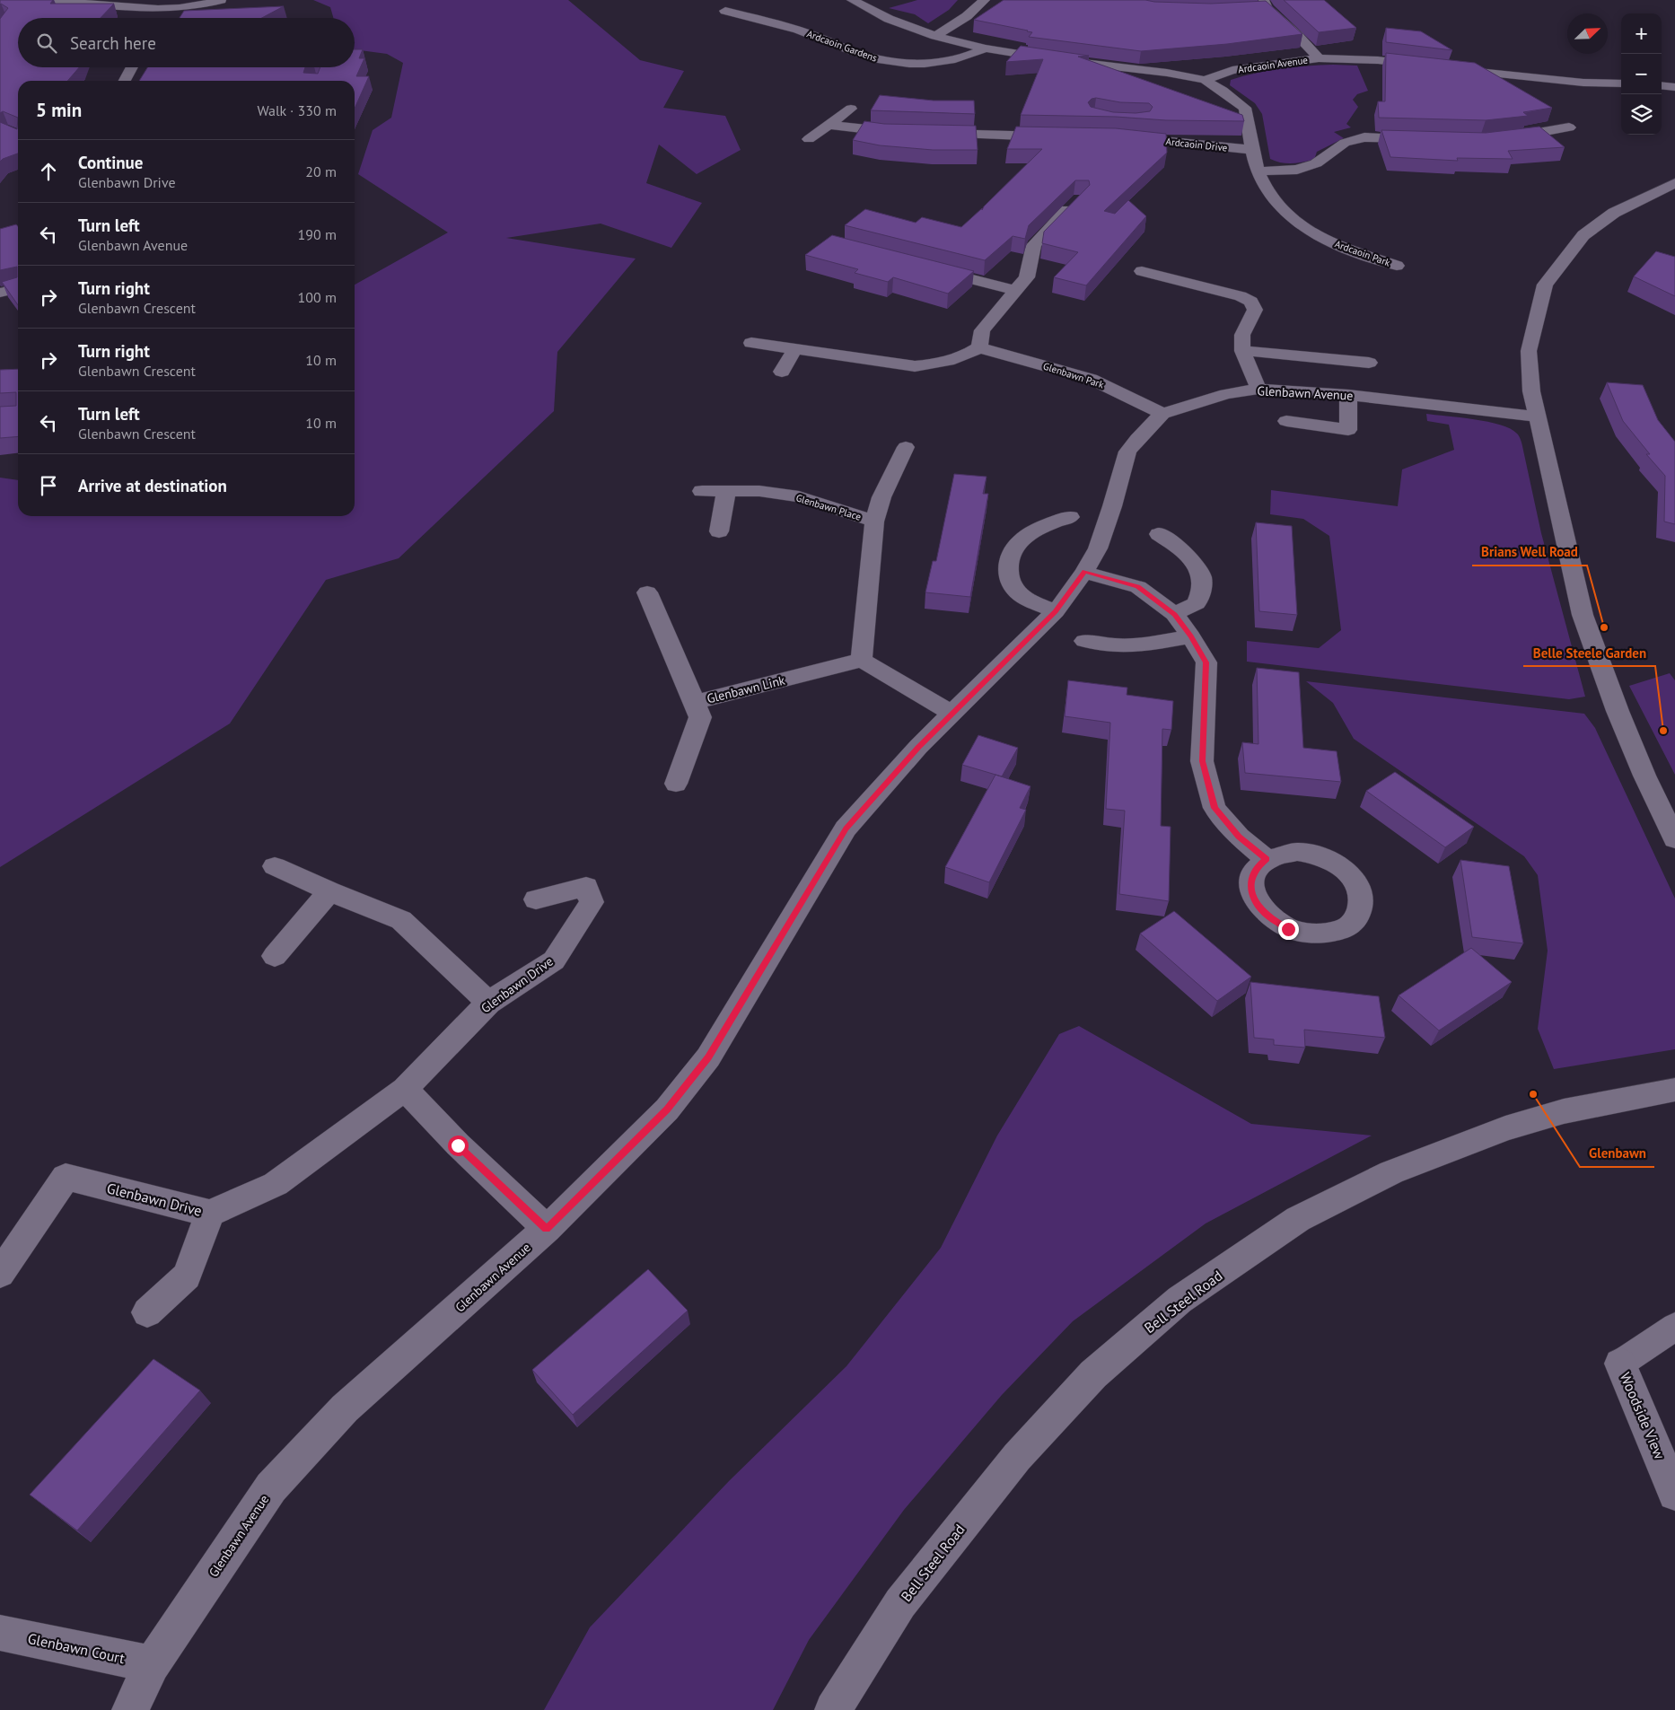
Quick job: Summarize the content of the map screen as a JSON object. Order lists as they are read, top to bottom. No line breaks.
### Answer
{"streets":{"street":["Ardcaoin Gardens","Ardcaoin Avenue","Ardcaoin Drive","Ardcaoin Park","Glenbawn Park","Glenbawn Avenue","Glenbawn Place","Glenbawn Link","Glenbawn Drive","Bell Steel Road","Woodside View","Glenbawn Court"]},"crossings":[["Ardcaoin Avenue","Ardcaoin Park"],["Ardcaoin Drive","Ardcaoin Park"],["Glenbawn Park","Glenbawn Avenue"],["Glenbawn Avenue","Glenbawn Court"]],"places":["Brians Well Road","Belle Steele Garden","Glenbawn"],"north":"top right","page":{"map_buttons":["+","−"],"search":"Search here","heading":["5 min","Walk · 330 m"],"list":[["Continue","Glenbawn Drive","20 m"],["Turn left","Glenbawn Avenue","190 m"],["Turn right","Glenbawn Crescent","100 m"],["Turn right","Glenbawn Crescent","10 m"],["Turn left","Glenbawn Crescent","10 m"],"Arrive at destination"]}}
